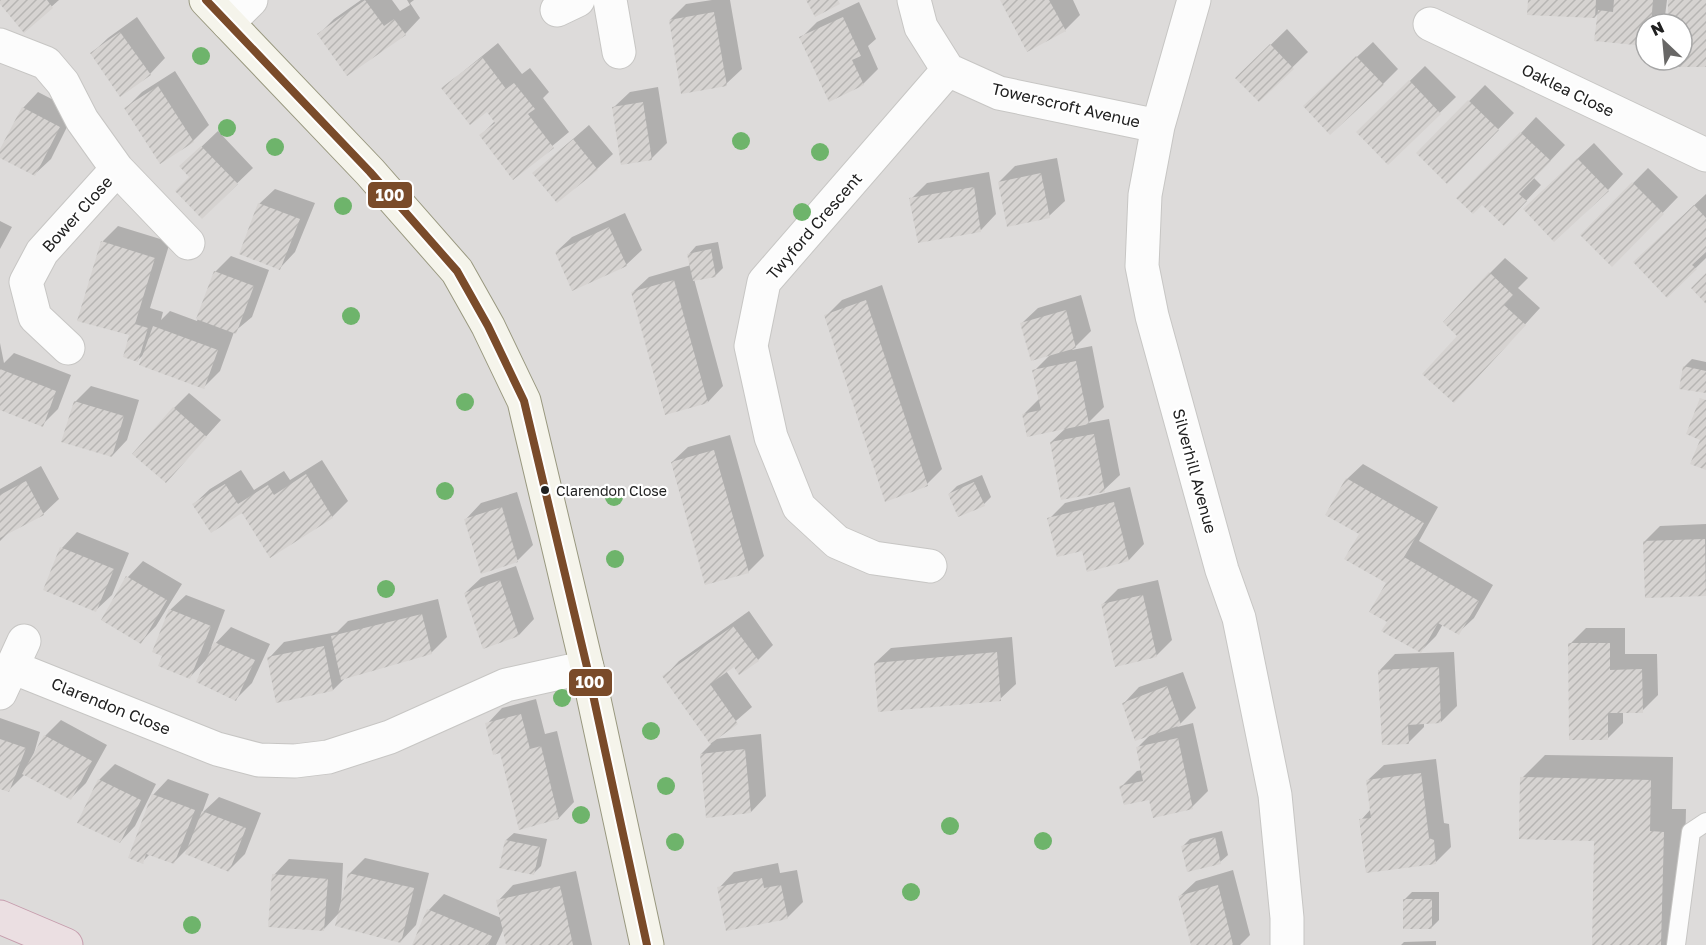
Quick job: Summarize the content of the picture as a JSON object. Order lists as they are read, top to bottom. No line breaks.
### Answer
{"streets":{"street":["Oaklea Close","Towerscroft Avenue","Bower Close","Twyford Crescent","Silverhill Avenue","Clarendon Close"]},"crossings":[["Towerscroft Avenue","Twyford Crescent"],["Towerscroft Avenue","Silverhill Avenue"]],"places":["Clarendon Close"],"lines":["transit line 100"],"north":"top left"}
